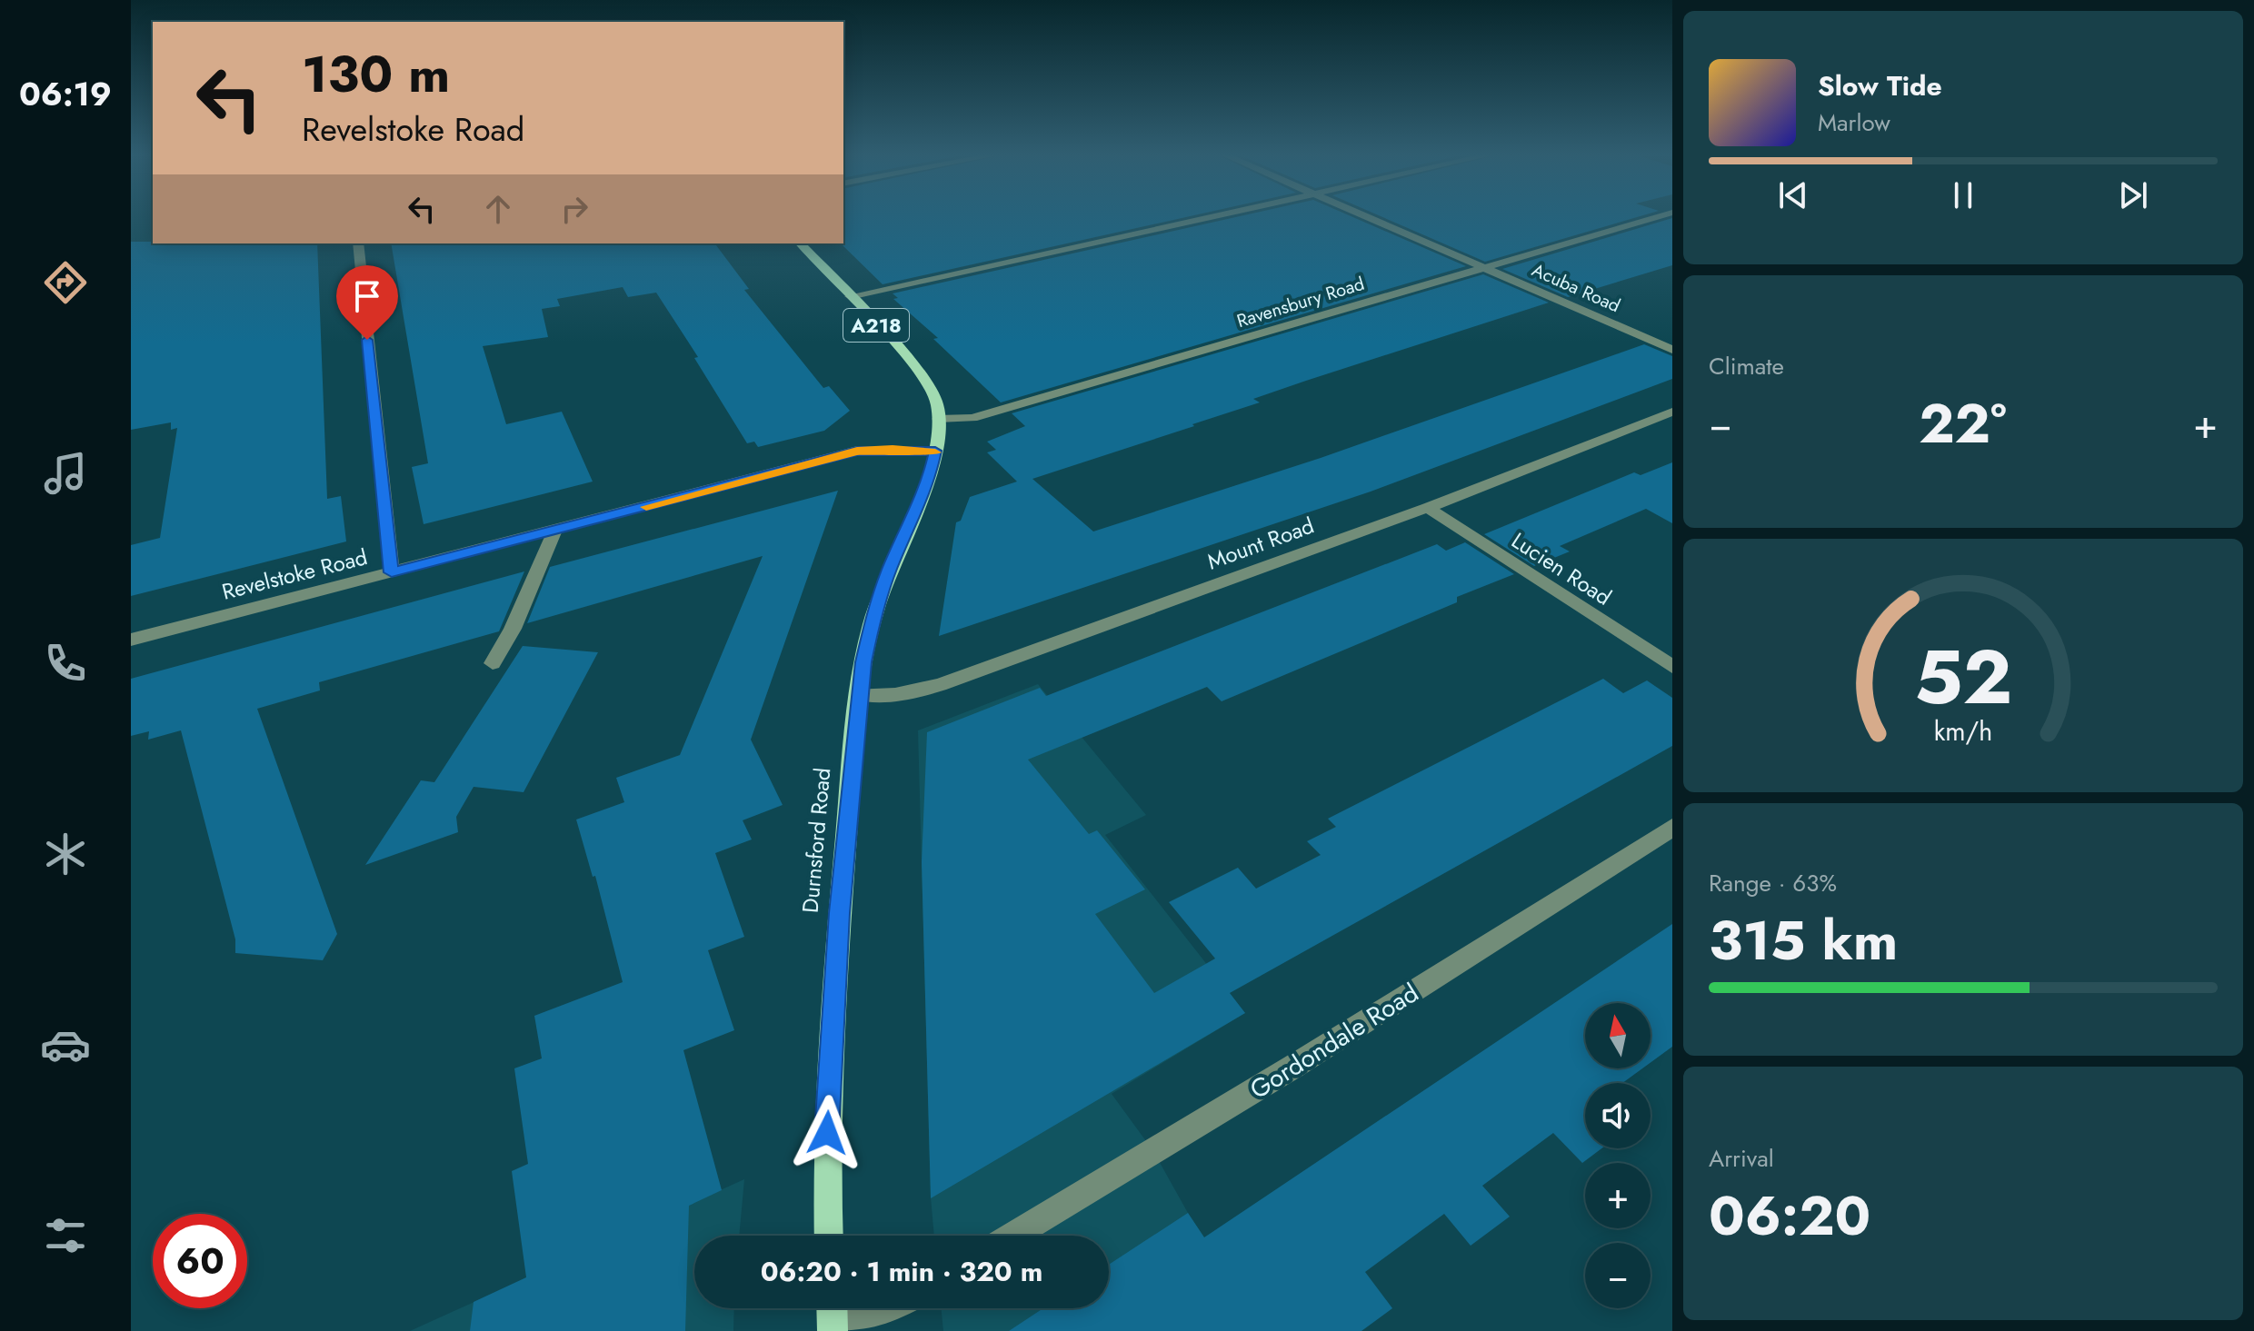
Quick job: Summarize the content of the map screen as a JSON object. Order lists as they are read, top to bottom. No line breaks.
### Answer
{"streets":{"main road":["A218","Durnsford Road"],"street":["Acuba Road","Ravensbury Road","Mount Road","Lucien Road","Revelstoke Road","Gordondale Road"]},"crossings":[["Acuba Road","Ravensbury Road"],["Ravensbury Road","A218"],["A218","Revelstoke Road"],["A218","Durnsford Road"],["Mount Road","Lucien Road"],["Mount Road","Durnsford Road"],["Revelstoke Road","Durnsford Road"]],"north":"top","page":{"tabs":"06:19","turn":["130 m","Revelstoke Road"],"song":["Slow Tide","Marlow"],"tile":["Climate",["Range · 63%","315 km"],["Arrival","06:20"]],"heat":["−","22°","+"],"map_buttons":["+","−"],"limit":"60","trip":"06:20 · 1 min · 320 m","gauge":["52","km/h"]}}
